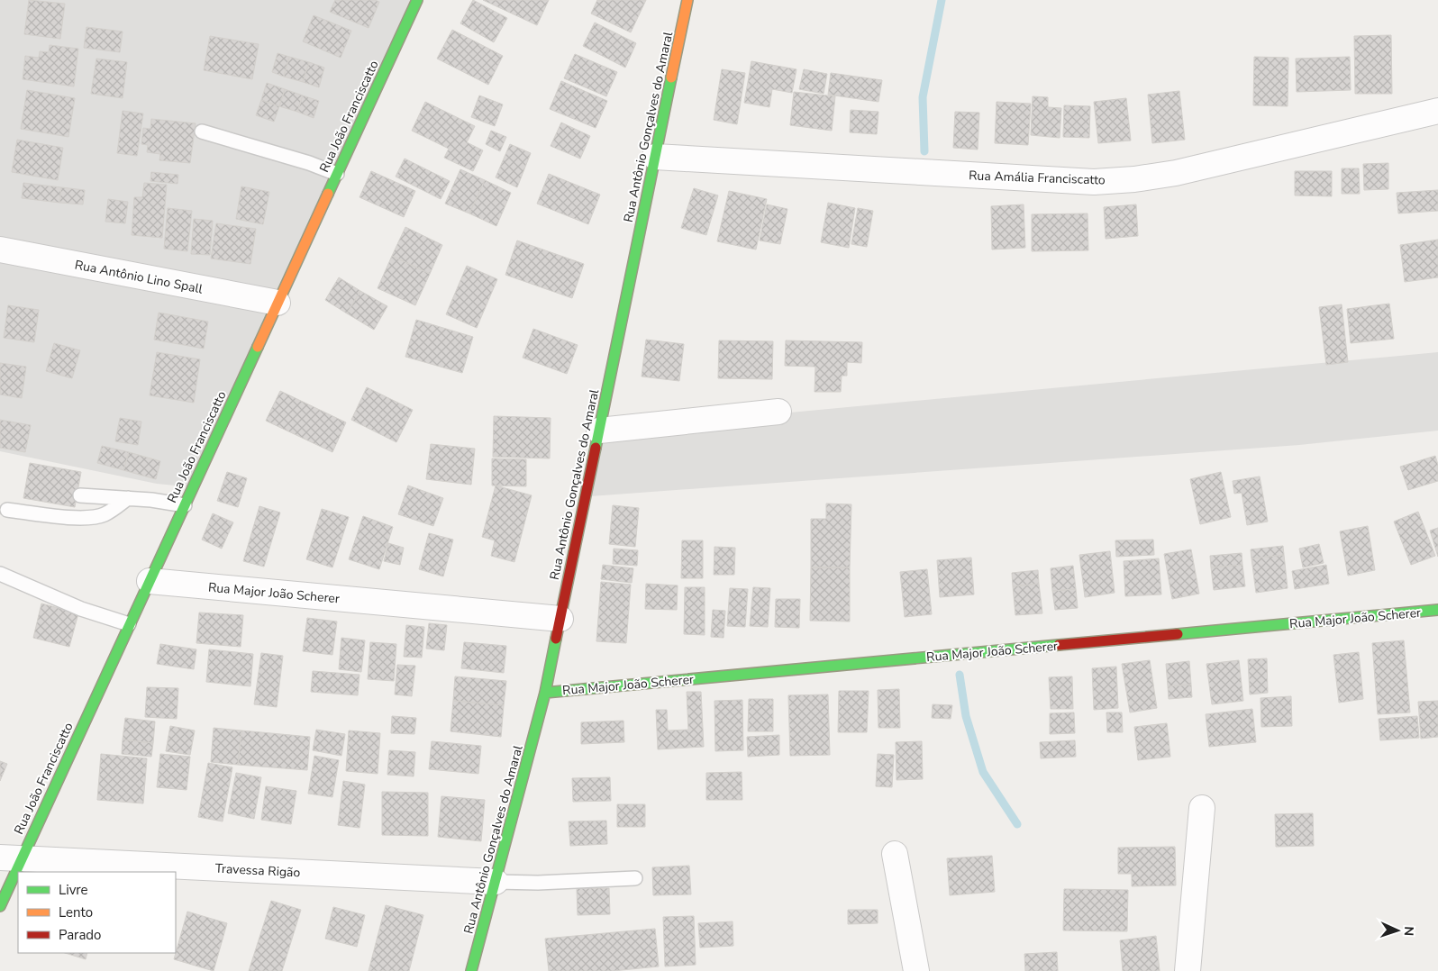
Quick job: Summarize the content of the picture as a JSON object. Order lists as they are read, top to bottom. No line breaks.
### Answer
{"streets":{"street":["Rua João Franciscatto","Rua Antônio Gonçalves do Amaral","Rua Amália Franciscatto","Rua Antônio Lino Spall","Rua Major João Scherer","Travessa Rigão"]},"crossings":[["Rua João Franciscatto","Rua Antônio Lino Spall"],["Rua João Franciscatto","Rua Major João Scherer"],["Rua João Franciscatto","Travessa Rigão"],["Rua Antônio Gonçalves do Amaral","Rua Amália Franciscatto"],["Rua Antônio Gonçalves do Amaral","Rua Major João Scherer"],["Rua Antônio Gonçalves do Amaral","Travessa Rigão"]],"legend":["Livre","Lento","Parado"],"north":"right"}
